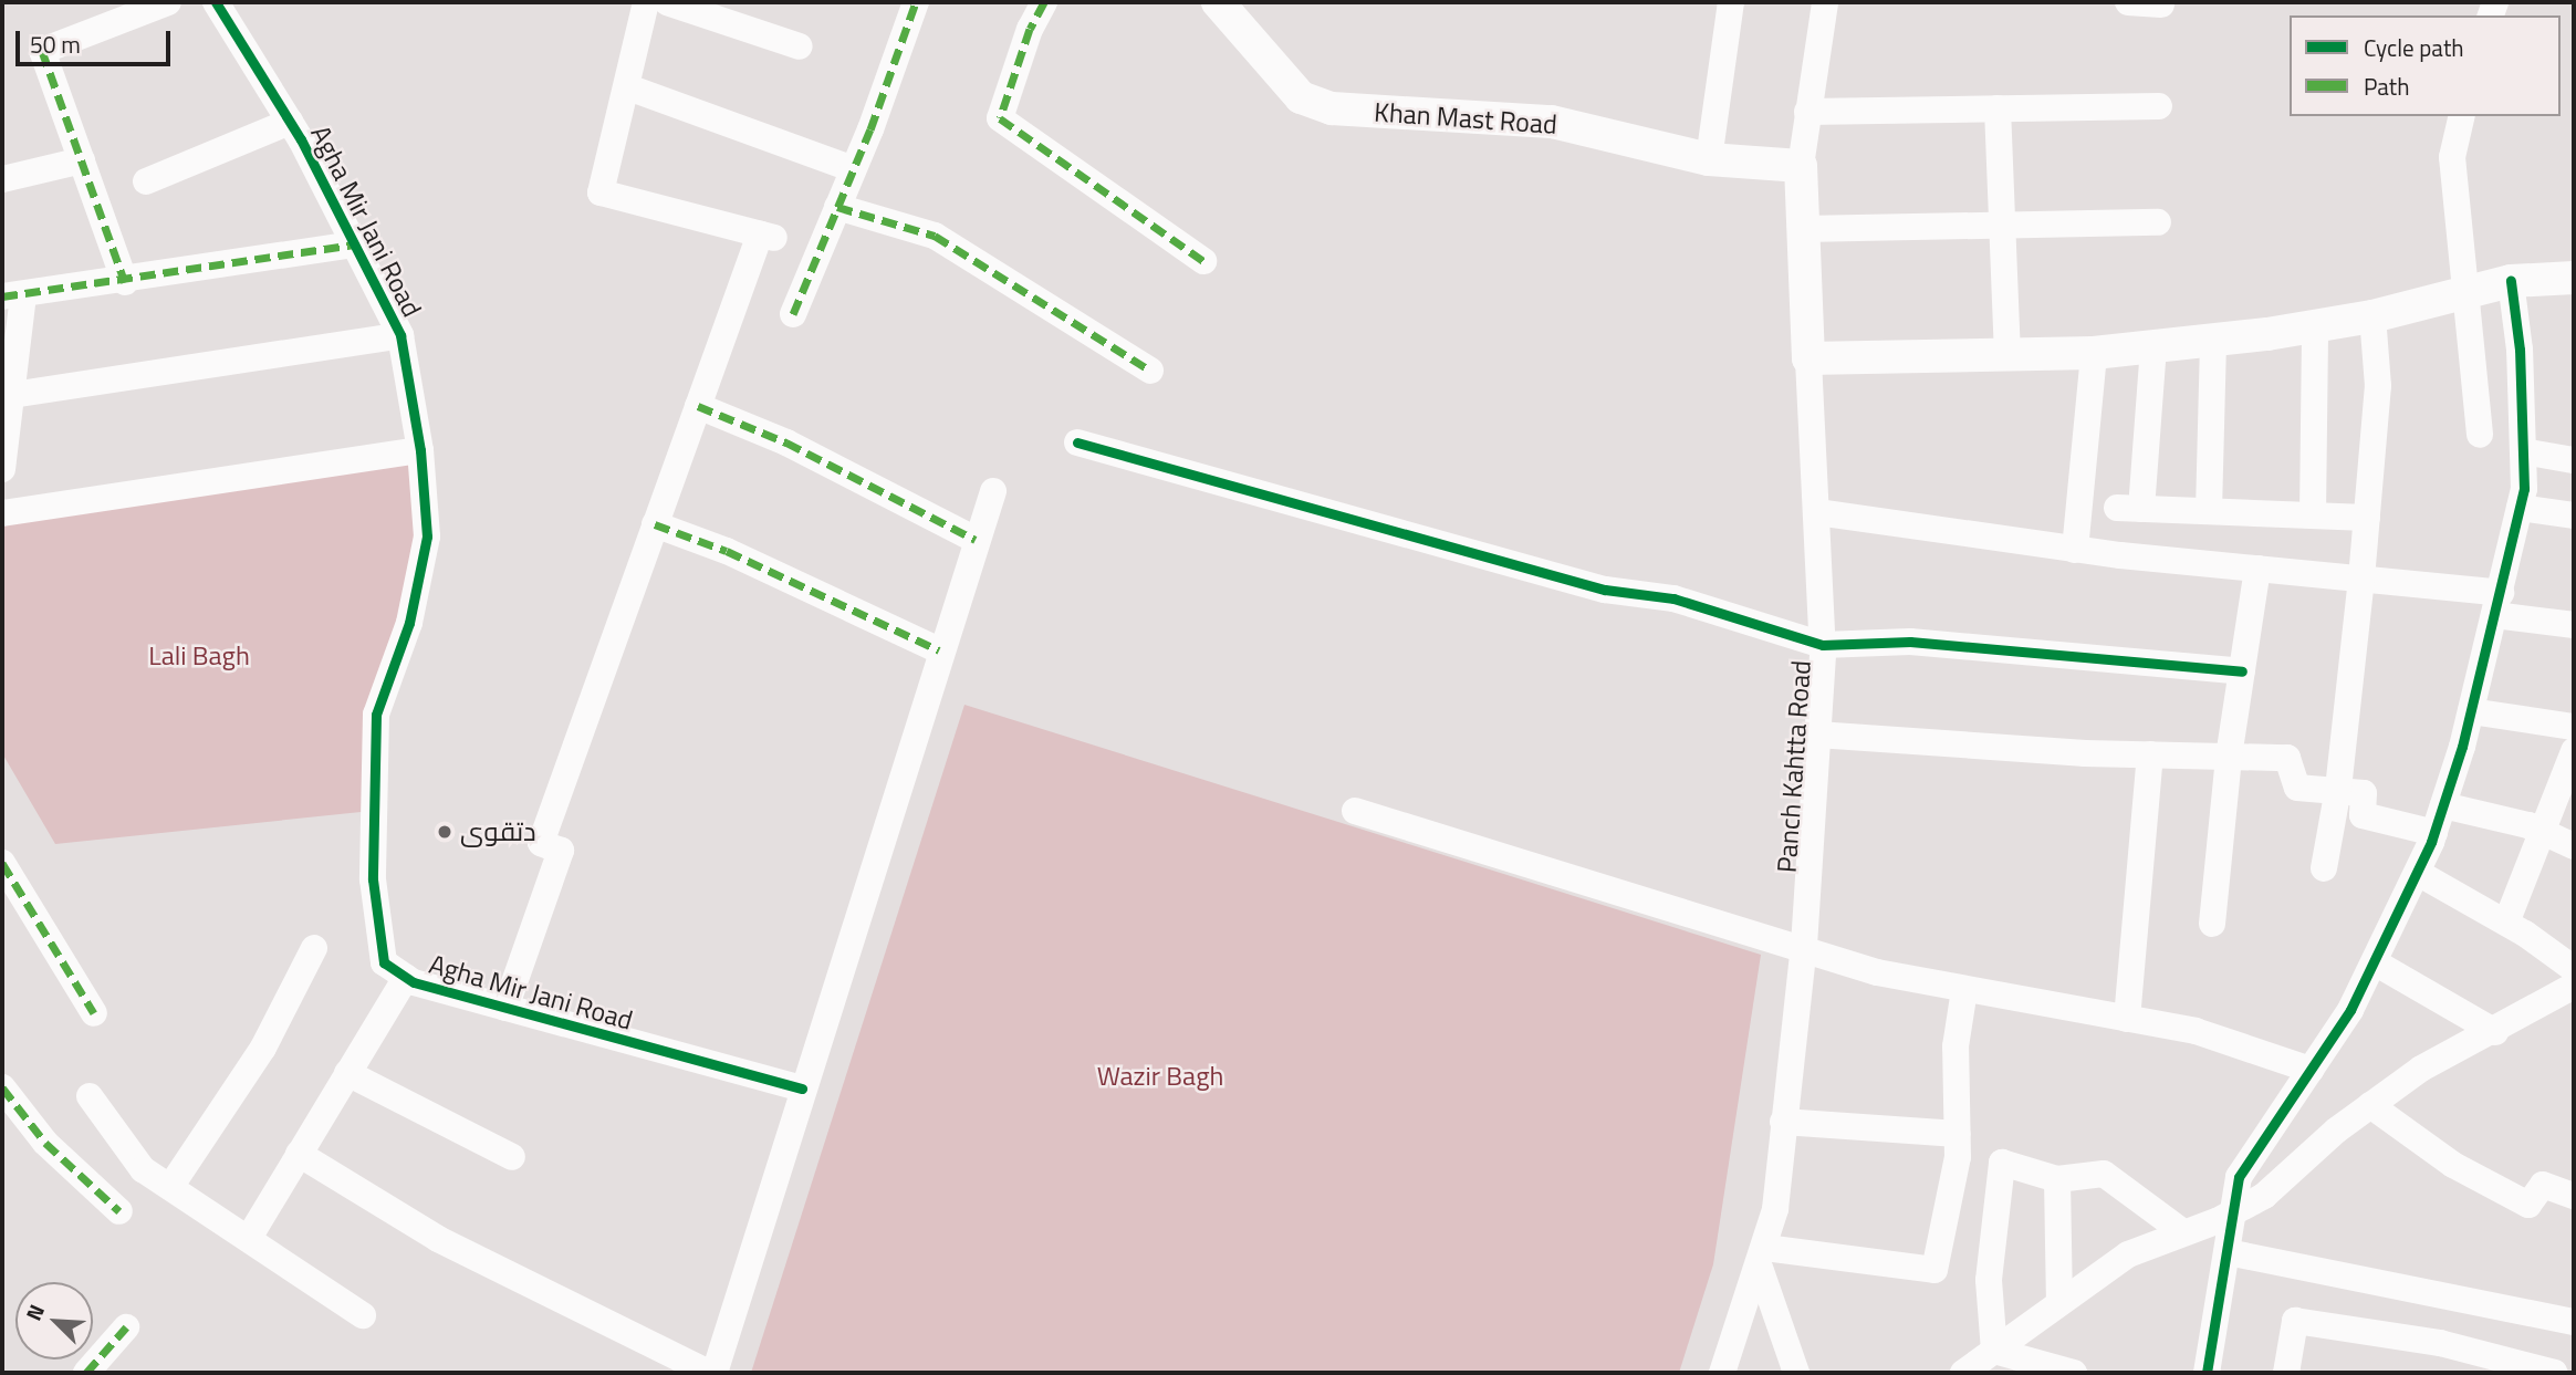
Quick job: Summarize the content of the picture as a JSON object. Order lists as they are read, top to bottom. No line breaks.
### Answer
{"streets":{"main road":["Khan Mast Road","Panch Kahtta Road"],"street":["Agha Mir Jani Road"]},"crossings":[["Khan Mast Road","Panch Kahtta Road"]],"parks":["Lali Bagh","Wazir Bagh"],"places":["دتقوى"],"legend":["Cycle path","Path"],"scale_bar":"50 m","north":"top left"}
